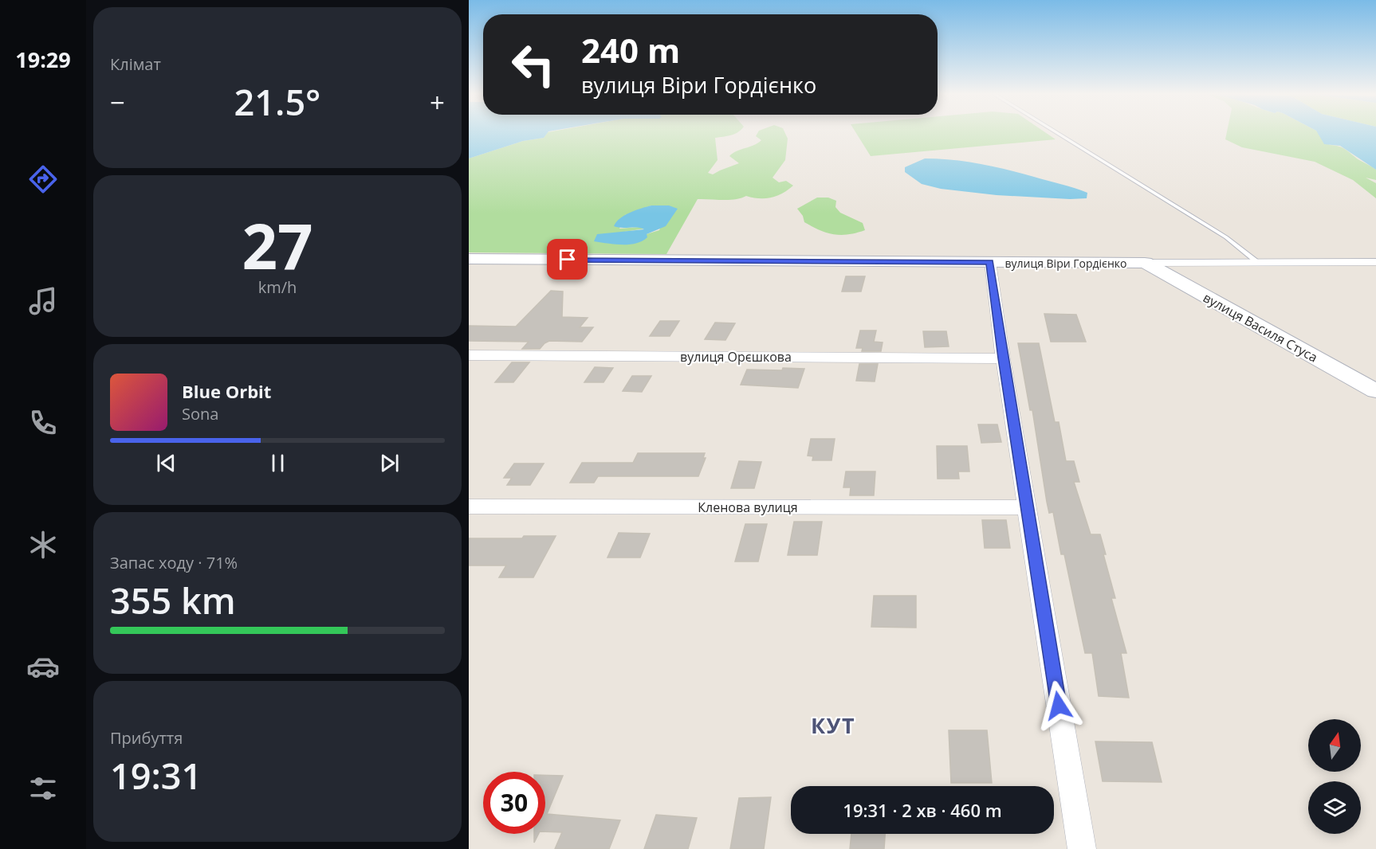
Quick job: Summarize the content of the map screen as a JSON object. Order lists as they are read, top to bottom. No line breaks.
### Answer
{"streets":{"street":["вулиця Віри Гордієнко","вулиця Василя Стуса","вулиця Орєшкова","Кленова вулиця"]},"crossings":[["вулиця Віри Гордієнко","вулиця Василя Стуса"]],"districts":["КУТ"],"north":"top","page":{"tabs":"19:29","tile":["Клімат",["27","km/h"],["Запас ходу · 71%","355 km"],["Прибуття","19:31"]],"turn":["240 m","вулиця Віри Гордієнко"],"heat":["−","21.5°","+"],"song":["Blue Orbit","Sona"],"limit":"30","trip":"19:31 · 2 хв · 460 m"}}
